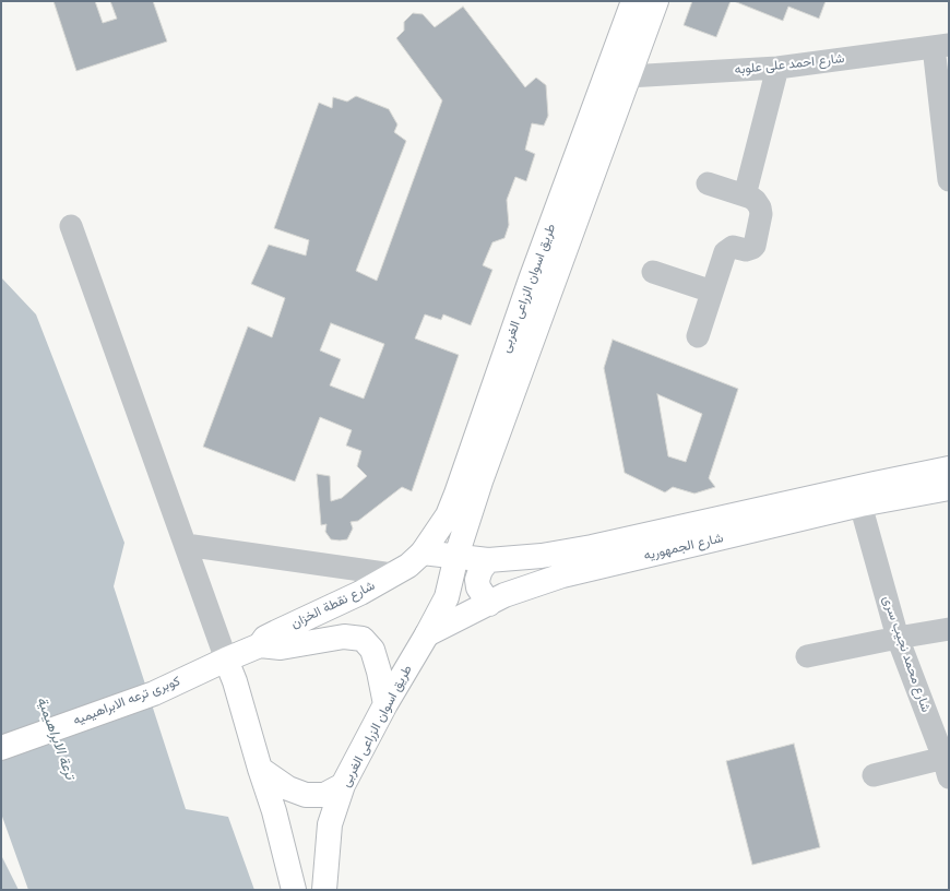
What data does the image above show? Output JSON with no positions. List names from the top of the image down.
{
  "streets": {
    "main road": [
      "طريق اسوان الزراعى الغربى",
      "شارع الجمهوريه",
      "شارع نقطة الخزان",
      "كوبرى ترعه الابراهيميه"
    ],
    "street": ["شارع احمد على علوبه", "شارع محمد نجيب سرى"]
  },
  "crossings": [
    ["شارع احمد على علوبه", "طريق اسوان الزراعى الغربى"],
    ["طريق اسوان الزراعى الغربى", "شارع الجمهوريه"],
    ["طريق اسوان الزراعى الغربى", "شارع نقطة الخزان"],
    ["شارع الجمهوريه", "شارع نقطة الخزان"],
    ["شارع الجمهوريه", "شارع محمد نجيب سرى"],
    ["شارع نقطة الخزان", "كوبرى ترعه الابراهيميه"]
  ],
  "water": ["ترعة الابراهيمية"]
}
